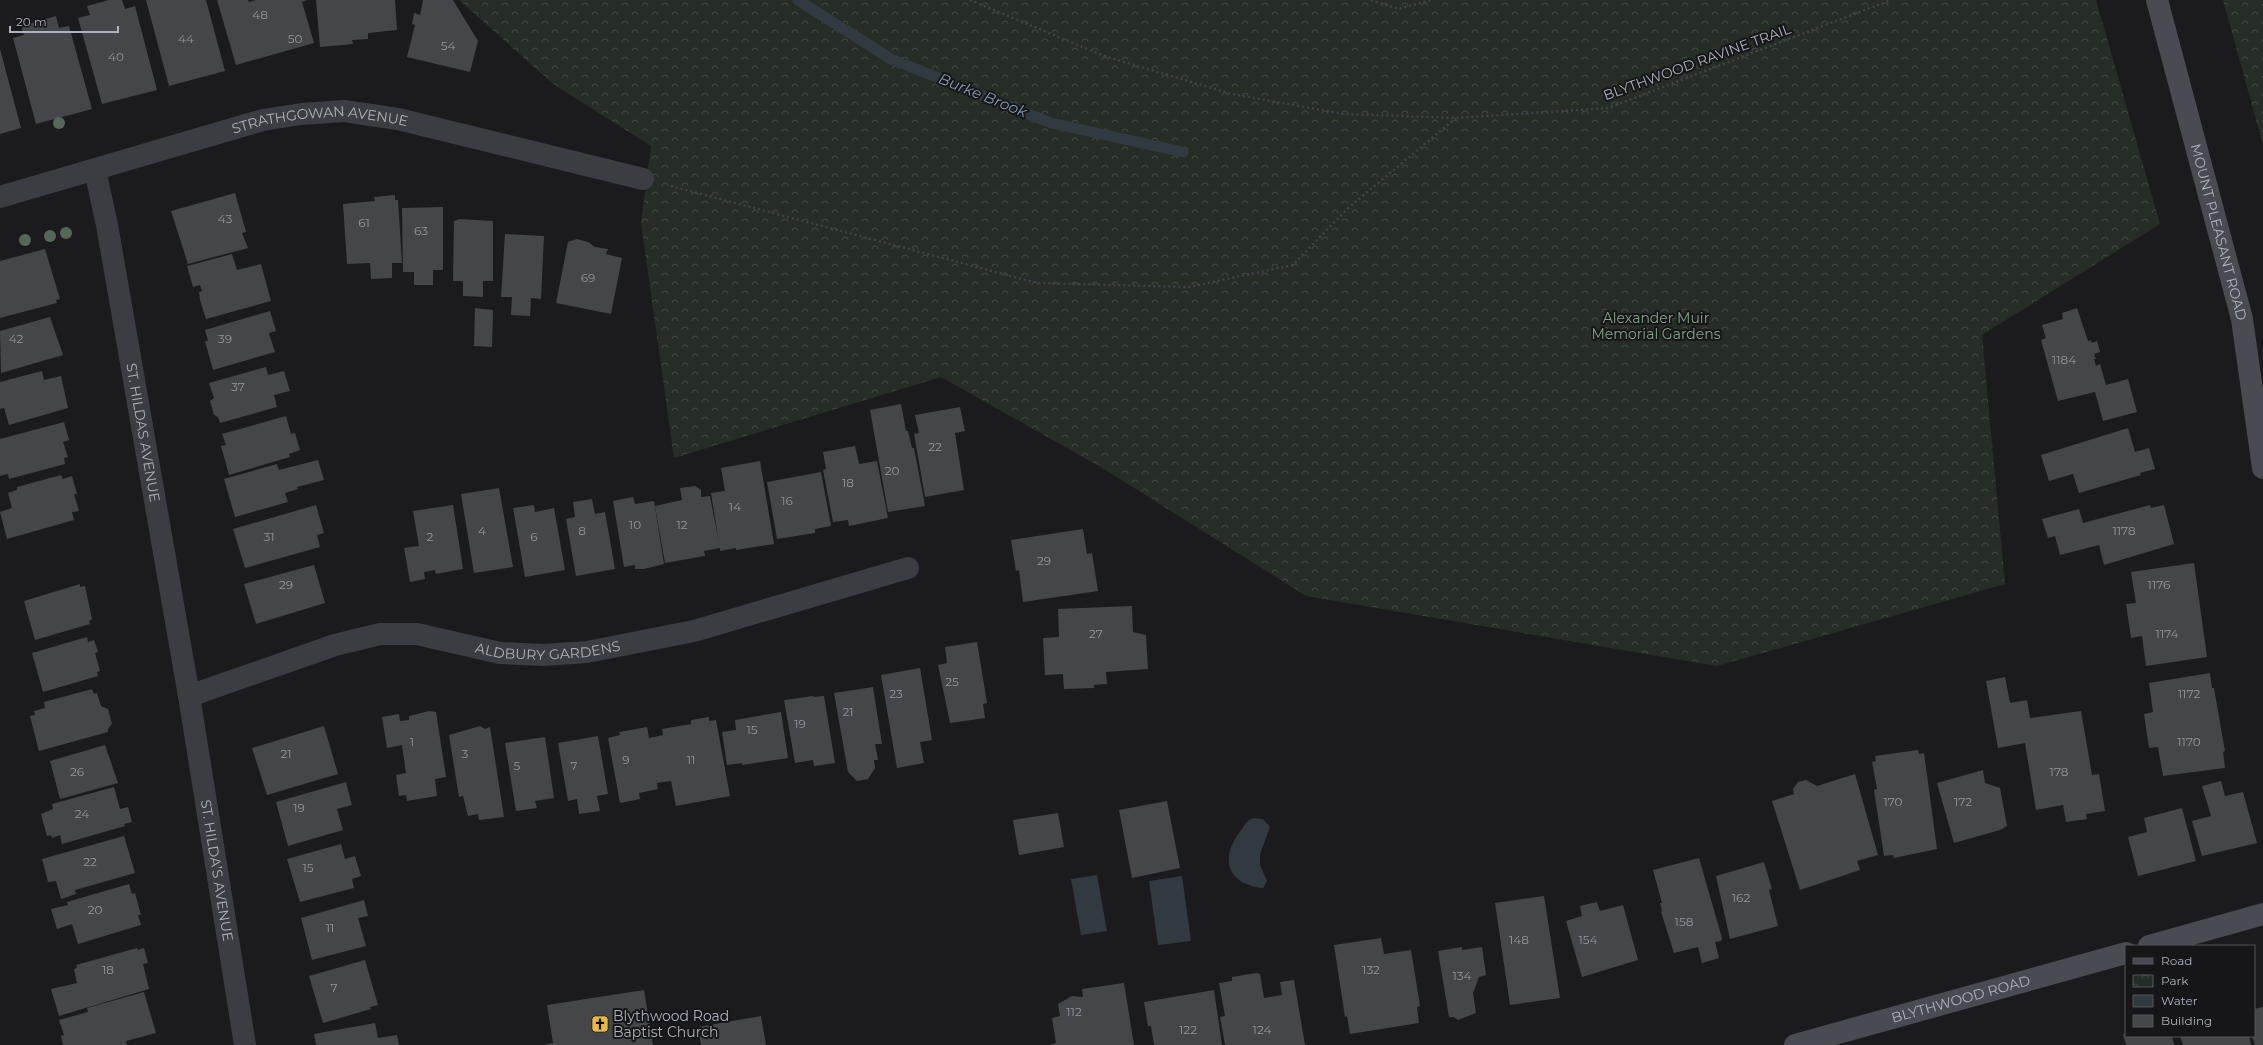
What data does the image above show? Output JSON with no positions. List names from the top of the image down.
{
  "streets": {
    "main road": ["MOUNT PLEASANT ROAD", "BLYTHWOOD ROAD"],
    "street": [
      "STRATHGOWAN AVENUE",
      "ST. HILDAS AVENUE",
      "ALDBURY GARDENS",
      "ST. HILDA’S AVENUE"
    ],
    "path": ["BLYTHWOOD RAVINE TRAIL"]
  },
  "crossings": [
    ["STRATHGOWAN AVENUE", "ST. HILDAS AVENUE"],
    ["ST. HILDAS AVENUE", "ALDBURY GARDENS"],
    ["ST. HILDAS AVENUE", "ST. HILDA’S AVENUE"],
    ["ALDBURY GARDENS", "ST. HILDA’S AVENUE"]
  ],
  "water": ["Burke Brook"],
  "parks": ["Alexander Muir Memorial Gardens"],
  "places": {
    "church": ["Blythwood Road Baptist Church"]
  },
  "house_numbers": [
    "48",
    "44",
    "50",
    "54",
    "40",
    "43",
    "61",
    "63",
    "69",
    "42",
    "39",
    "1184",
    "37",
    "22",
    "20",
    "18",
    "16",
    "14",
    "10",
    "12",
    "4",
    "8",
    "1178",
    "31",
    "2",
    "6",
    "29",
    "29",
    "1176",
    "27",
    "1174",
    "25",
    "23",
    "1172",
    "21",
    "19",
    "15",
    "1",
    "1170",
    "21",
    "3",
    "9",
    "11",
    "5",
    "7",
    "26",
    "178",
    "170",
    "172",
    "19",
    "24",
    "22",
    "15",
    "162",
    "20",
    "158",
    "11",
    "148",
    "154",
    "18",
    "132",
    "134",
    "7",
    "112",
    "122",
    "124"
  ],
  "legend": [
    "Road",
    "Park",
    "Water",
    "Building"
  ],
  "scale_bar": "20 m"
}
